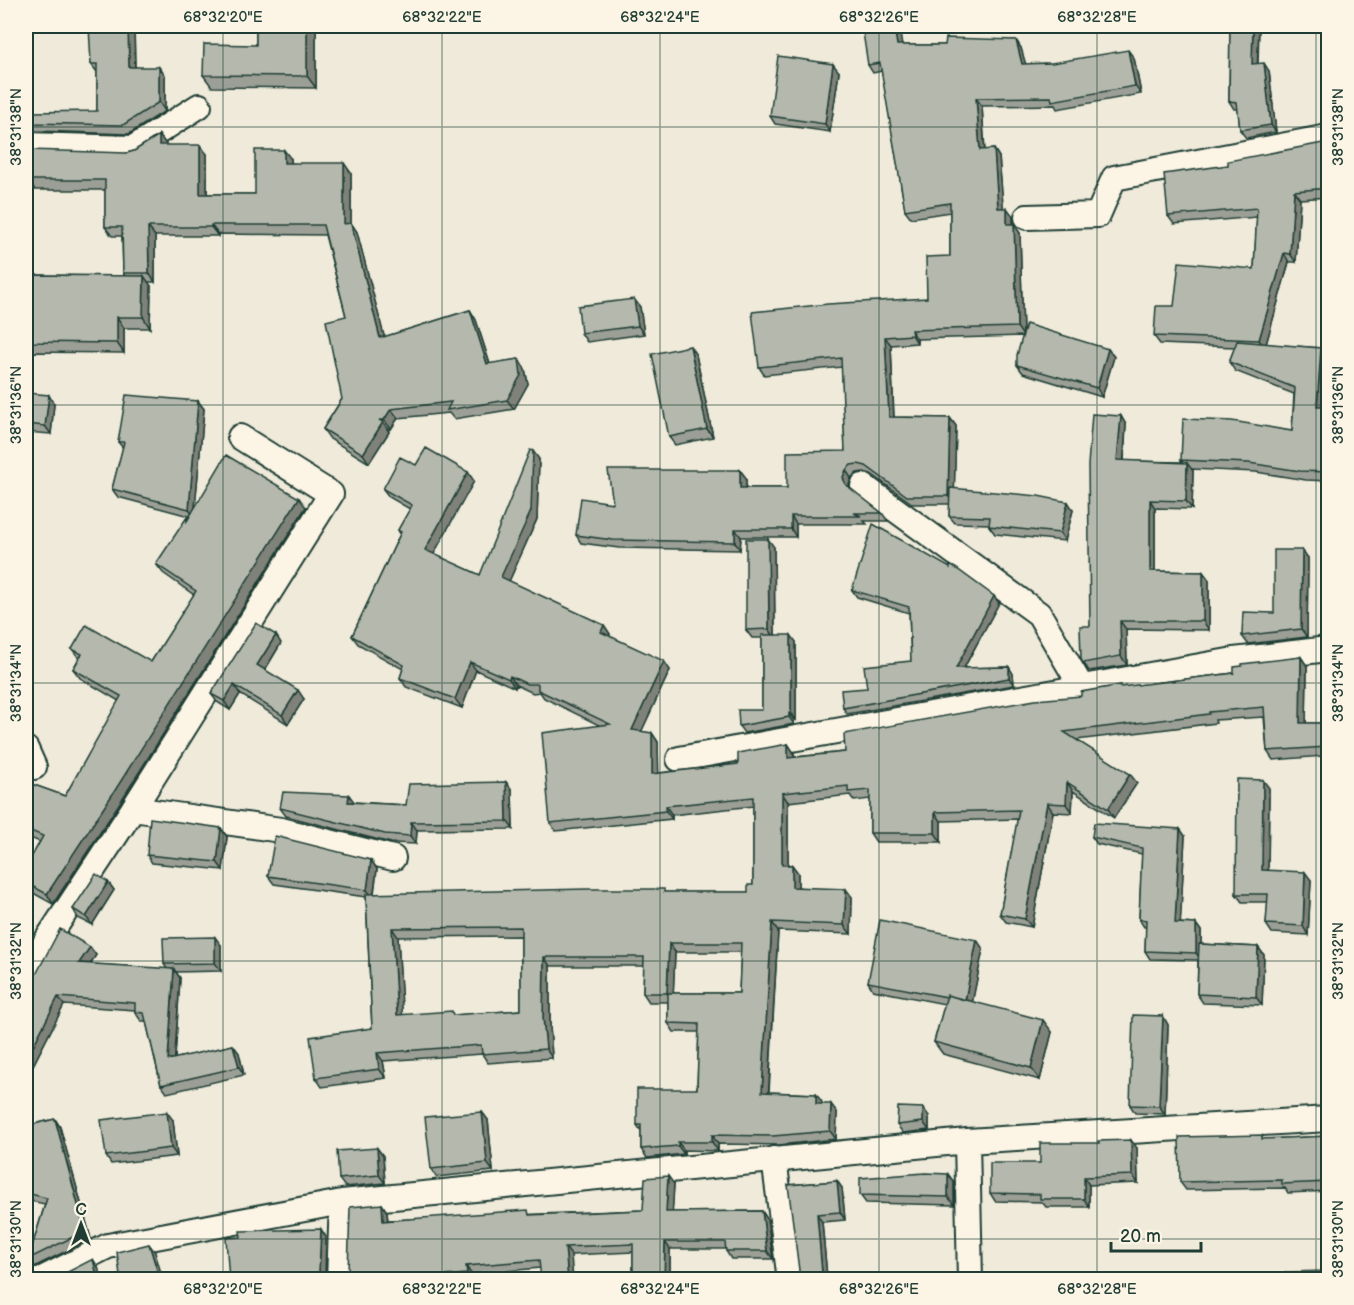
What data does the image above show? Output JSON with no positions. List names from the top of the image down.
{
  "scale_bar": "20 m",
  "north": "top",
  "coordinates": [
    "68°32'20\"E",
    "68°32'22\"E",
    "68°32'24\"E",
    "68°32'26\"E",
    "68°32'28\"E",
    "38°31'38\"N",
    "38°31'36\"N",
    "38°31'34\"N",
    "38°31'32\"N",
    "38°31'30\"N"
  ]
}
